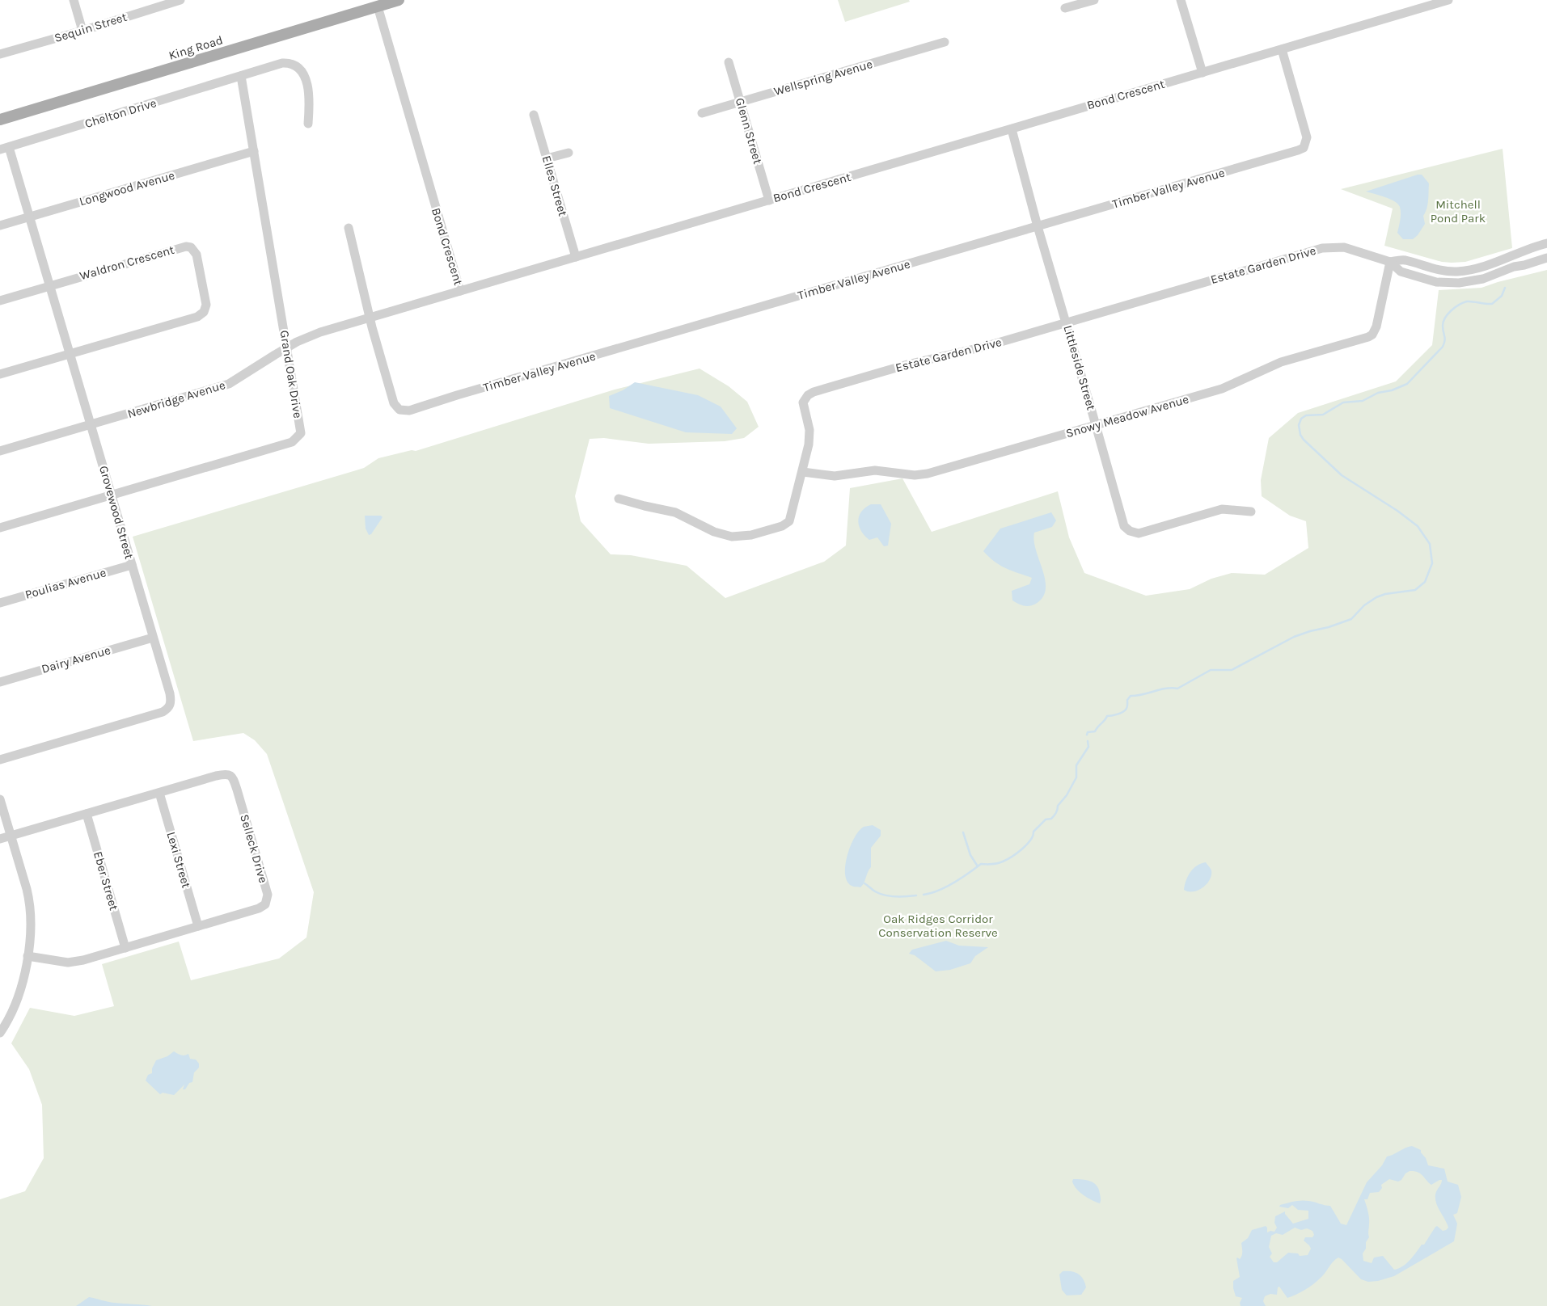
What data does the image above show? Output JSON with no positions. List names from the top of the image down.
{
  "streets": {
    "main road": ["King Road"],
    "street": [
      "Sequin Street",
      "Wellspring Avenue",
      "Bond Crescent",
      "Chelton Drive",
      "Glenn Street",
      "Elles Street",
      "Longwood Avenue",
      "Timber Valley Avenue",
      "Waldron Crescent",
      "Estate Garden Drive",
      "Littleside Street",
      "Grand Oak Drive",
      "Newbridge Avenue",
      "Snowy Meadow Avenue",
      "Grovewood Street",
      "Poulias Avenue",
      "Dairy Avenue",
      "Selleck Drive",
      "Lexi Street",
      "Eber Street"
    ]
  },
  "crossings": [
    ["King Road", "Bond Crescent"],
    ["Wellspring Avenue", "Glenn Street"],
    ["Bond Crescent", "Glenn Street"],
    ["Bond Crescent", "Elles Street"],
    ["Bond Crescent", "Timber Valley Avenue"],
    ["Bond Crescent", "Littleside Street"],
    ["Bond Crescent", "Newbridge Avenue"],
    ["Chelton Drive", "Grand Oak Drive"],
    ["Chelton Drive", "Grovewood Street"],
    ["Longwood Avenue", "Grand Oak Drive"],
    ["Longwood Avenue", "Grovewood Street"],
    ["Timber Valley Avenue", "Littleside Street"],
    ["Timber Valley Avenue", "Newbridge Avenue"],
    ["Waldron Crescent", "Grovewood Street"],
    ["Estate Garden Drive", "Littleside Street"],
    ["Estate Garden Drive", "Snowy Meadow Avenue"],
    ["Littleside Street", "Snowy Meadow Avenue"],
    ["Grand Oak Drive", "Newbridge Avenue"],
    ["Grand Oak Drive", "Grovewood Street"],
    ["Newbridge Avenue", "Grovewood Street"],
    ["Grovewood Street", "Poulias Avenue"],
    ["Grovewood Street", "Dairy Avenue"],
    ["Selleck Drive", "Lexi Street"],
    ["Selleck Drive", "Eber Street"]
  ],
  "parks": ["Mitchell Pond Park", "Oak Ridges Corridor Conservation Reserve"]
}
